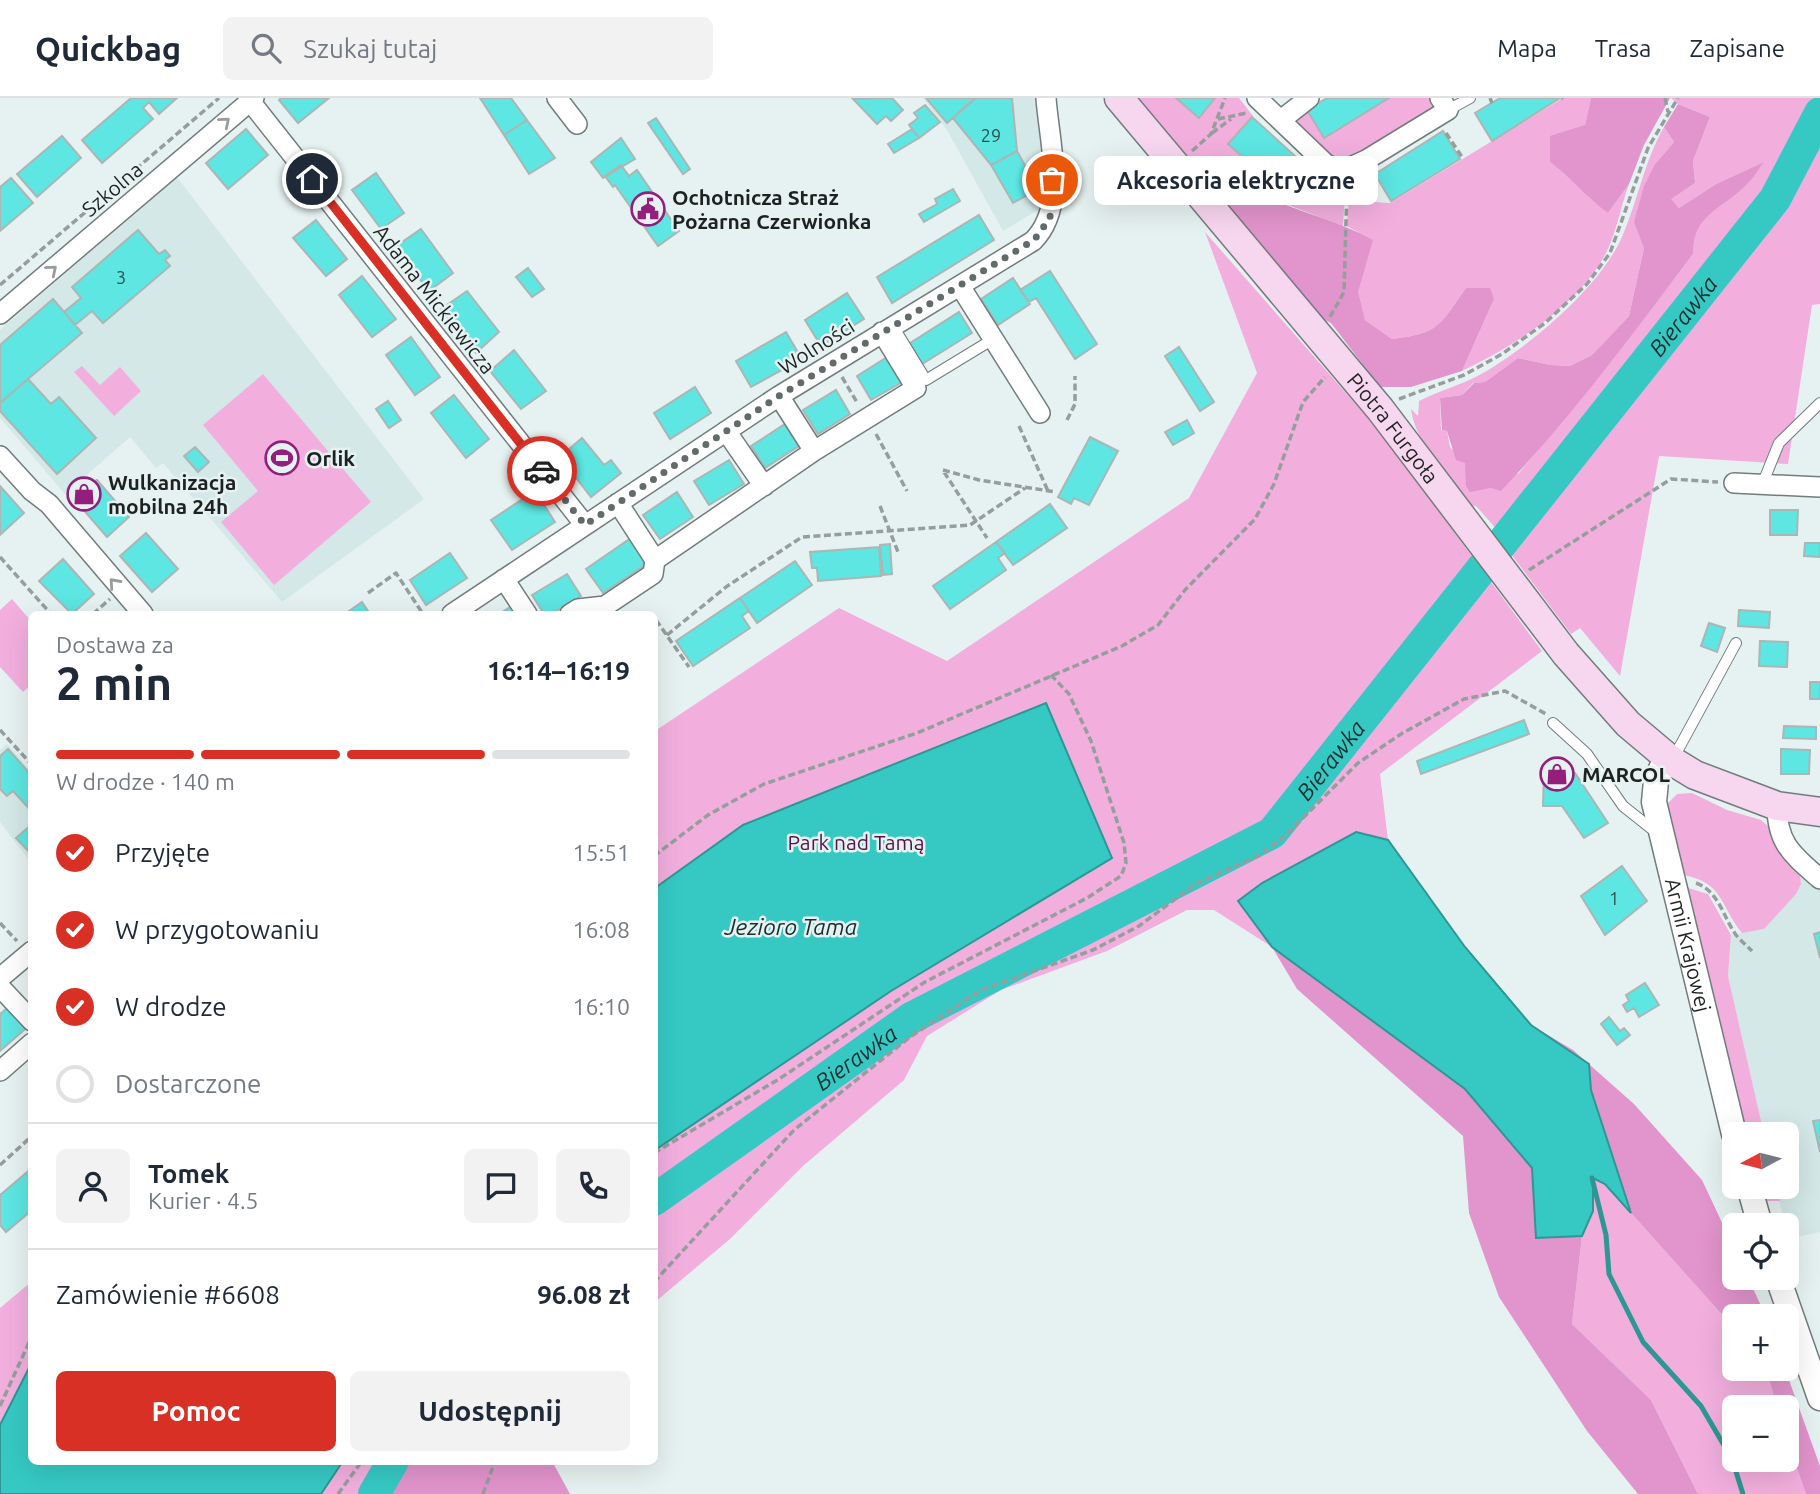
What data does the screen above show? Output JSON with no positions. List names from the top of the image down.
{
  "streets": {
    "main road": ["Piotra Furgoła"],
    "street": [
      "Szkolna",
      "Adama Mickiewicza",
      "Wolności",
      "Armii Krajowej"
    ]
  },
  "crossings": [
    ["Szkolna", "Adama Mickiewicza"],
    ["Adama Mickiewicza", "Wolności"],
    ["Piotra Furgoła", "Armii Krajowej"]
  ],
  "one_way": ["Szkolna"],
  "water": ["Bierawka", "Jezioro Tama"],
  "parks": ["Park nad Tamą"],
  "places": {
    "other": ["Akcesoria elektryczne"],
    "public building": ["Ochotnicza Straż Pożarna Czerwionka"],
    "sports": ["Orlik"],
    "shop": ["Wulkanizacja mobilna 24h", "MARCOL"]
  },
  "house_numbers": ["29", "3", "1"],
  "north": "left",
  "page": {
    "header": "Quickbag",
    "search": "Szukaj tutaj",
    "nav": ["Mapa", "Trasa", "Zapisane"],
    "bubble": "Akcesoria elektryczne",
    "heading": ["2 min", "Dostawa za", "16:14–16:19"],
    "panel": [
      "Tomek",
      "Kurier · 4.5",
      "Zamówienie #6608",
      "96.08 zł"
    ],
    "bar": "W drodze · 140 m",
    "list": [
      ["Przyjęte", "15:51"],
      ["W przygotowaniu", "16:08"],
      ["W drodze", "16:10"],
      "Dostarczone"
    ],
    "map_buttons": ["+", "−"],
    "buttons": ["Pomoc", "Udostępnij"]
  }
}
